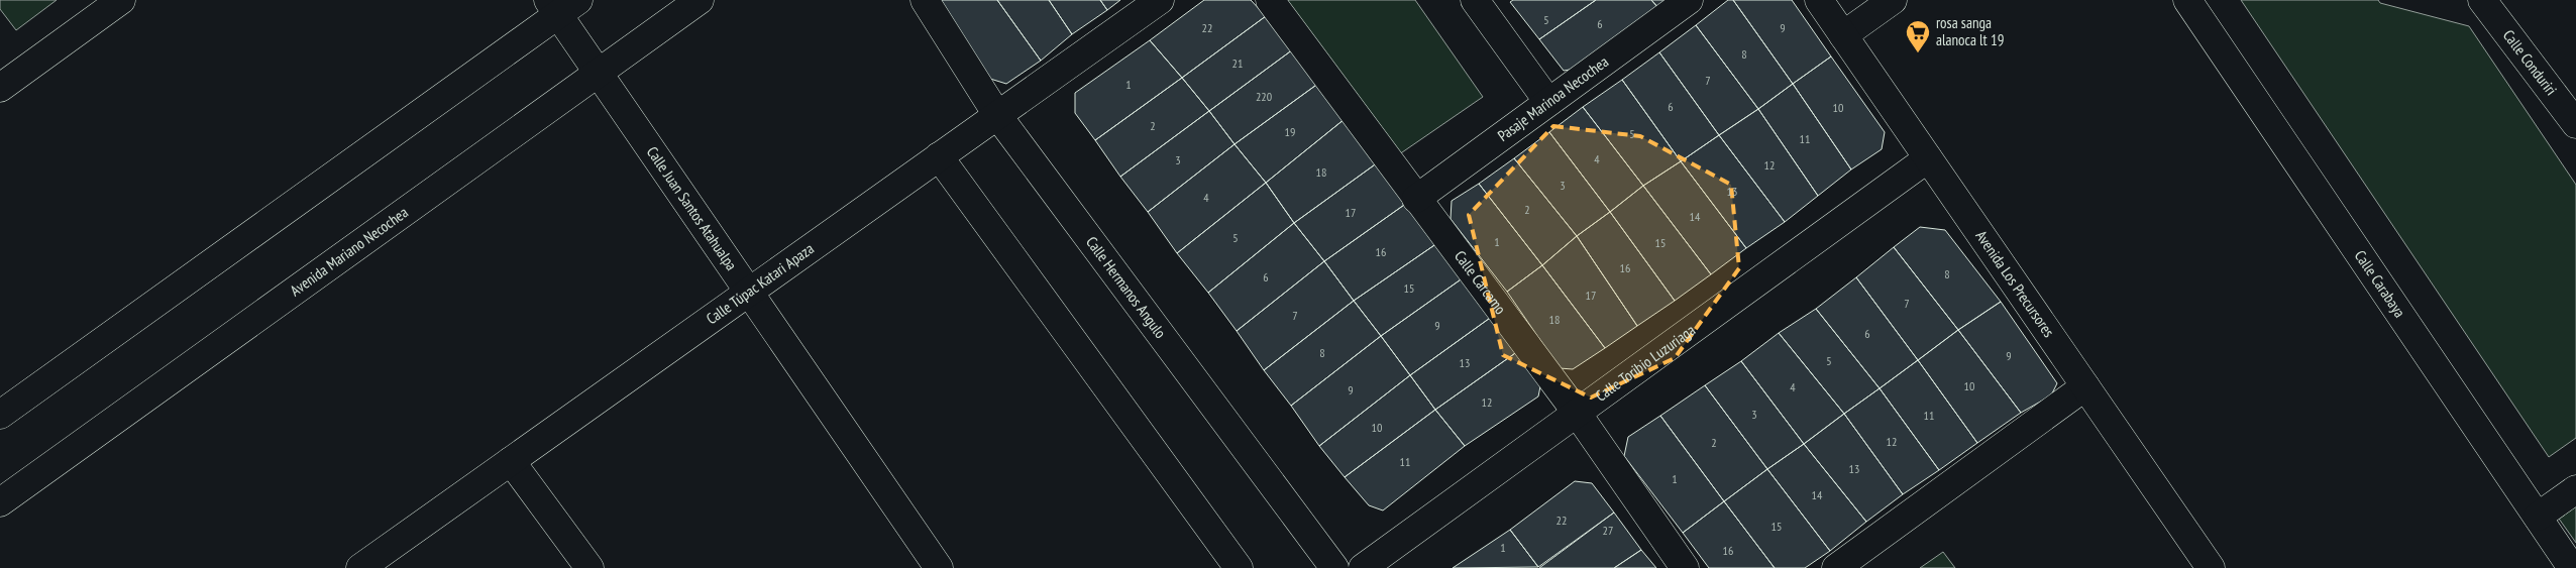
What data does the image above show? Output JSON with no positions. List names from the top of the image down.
{
  "streets": {
    "street": [
      "Calle Conduriri",
      "Pasaje Marinoa Necochea",
      "Calle Juan Santos Atahualpa",
      "Avenida Mariano Necochea",
      "Calle Carcamo",
      "Calle Túpac Katari Apaza",
      "Avenida Los Precursores",
      "Calle Carabaya",
      "Calle Hermanos Angulo",
      "Calle Toribio Luzuriaga"
    ]
  },
  "crossings": [
    ["Pasaje Marinoa Necochea", "Calle Carcamo"],
    ["Calle Juan Santos Atahualpa", "Avenida Mariano Necochea"],
    ["Calle Juan Santos Atahualpa", "Calle Túpac Katari Apaza"],
    ["Calle Carcamo", "Calle Toribio Luzuriaga"],
    ["Calle Túpac Katari Apaza", "Calle Hermanos Angulo"],
    ["Avenida Los Precursores", "Calle Toribio Luzuriaga"]
  ],
  "places": {
    "supermarket": ["rosa sanga alanoca lt 19"]
  },
  "house_numbers": [
    "5",
    "6",
    "22",
    "9",
    "8",
    "21",
    "7",
    "1",
    "220",
    "6",
    "10",
    "2",
    "19",
    "5",
    "11",
    "4",
    "3",
    "12",
    "18",
    "3",
    "13",
    "4",
    "2",
    "17",
    "14",
    "5",
    "1",
    "15",
    "16",
    "16",
    "8",
    "6",
    "15",
    "17",
    "7",
    "7",
    "18",
    "9",
    "6",
    "8",
    "9",
    "5",
    "13",
    "10",
    "4",
    "9",
    "12",
    "3",
    "11",
    "10",
    "12",
    "2",
    "11",
    "13",
    "1",
    "14",
    "22",
    "15",
    "27",
    "1",
    "16"
  ]
}
